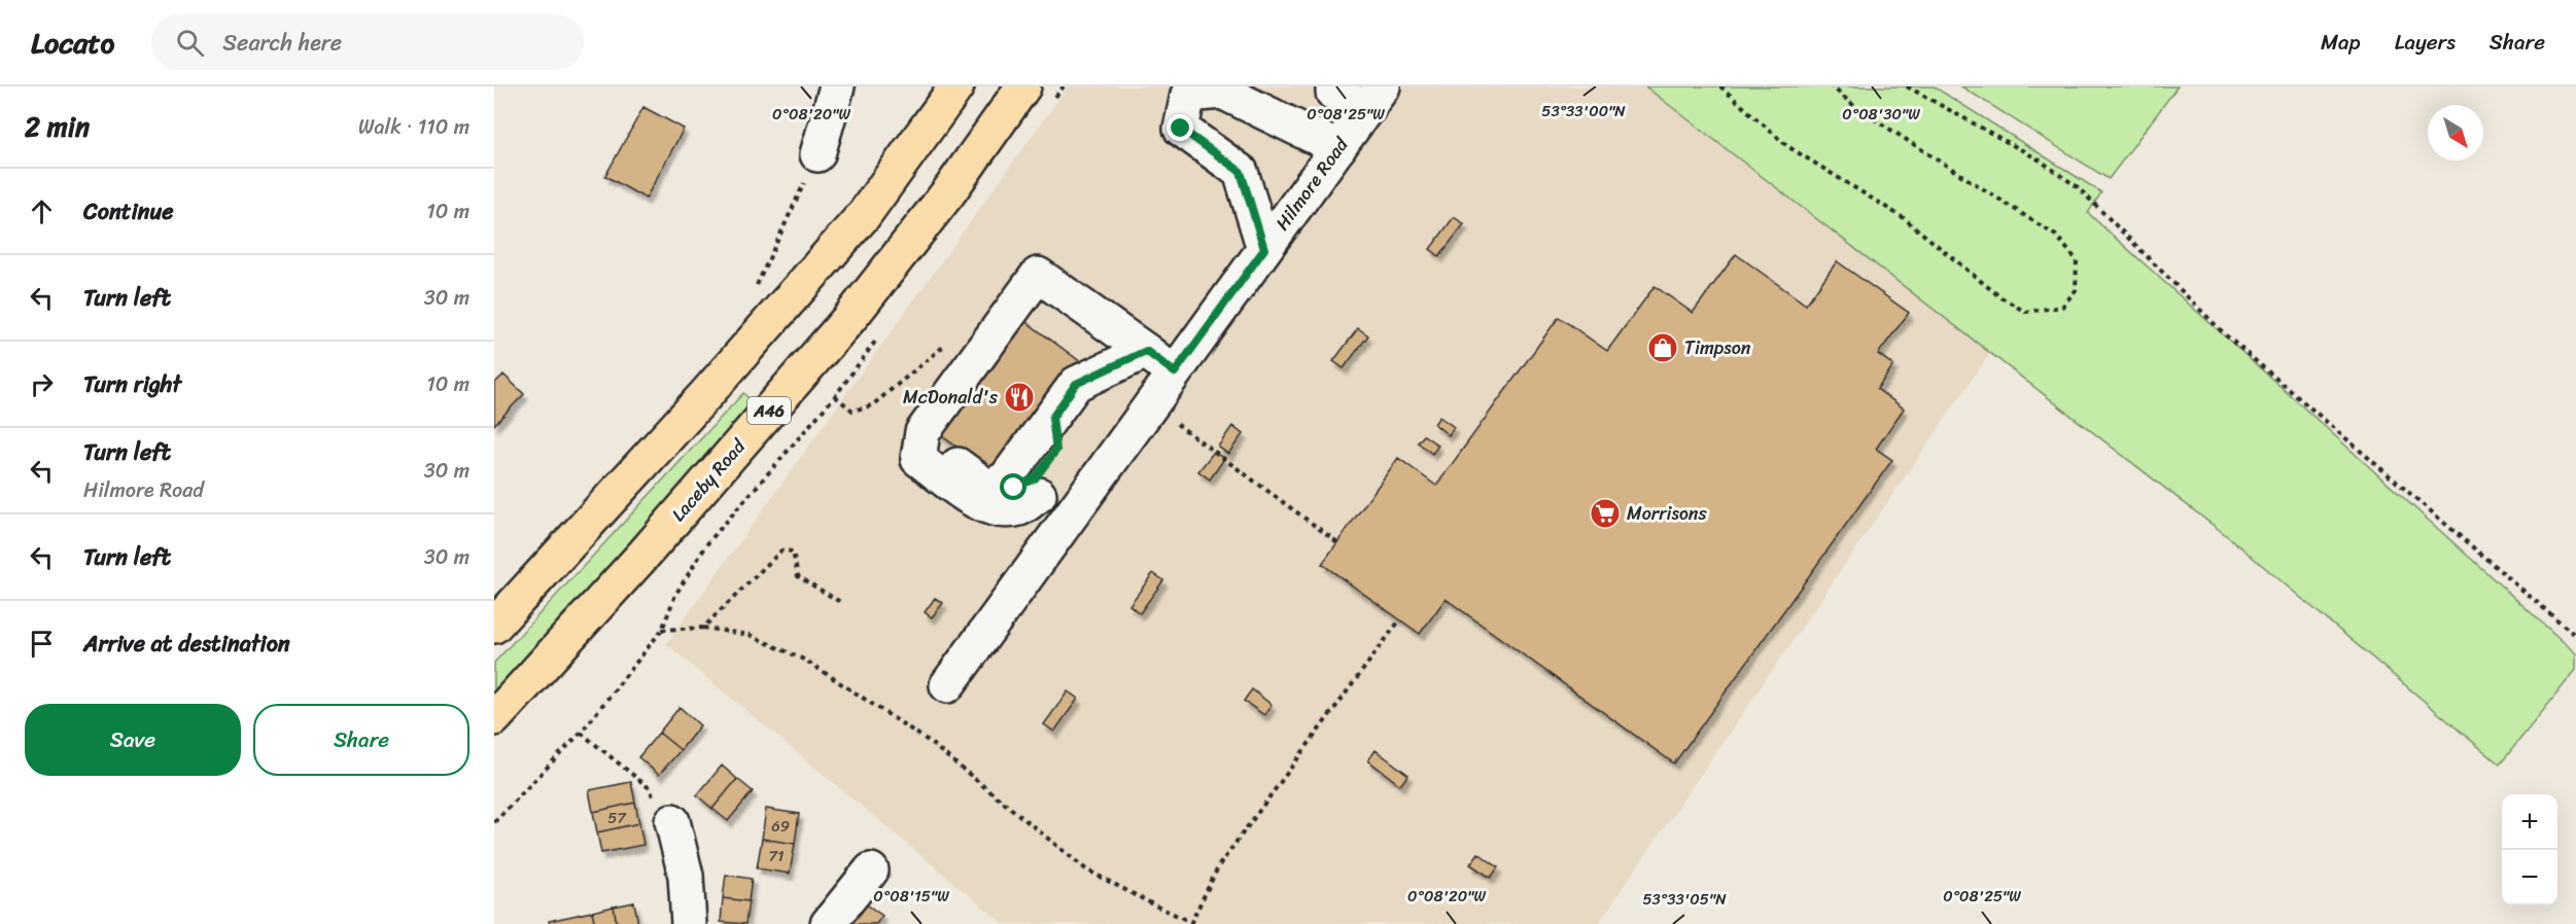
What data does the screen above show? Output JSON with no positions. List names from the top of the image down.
{
  "streets": {
    "highway": ["A46", "Laceby Road"],
    "street": ["Hilmore Road"]
  },
  "places": {
    "shop": ["Timpson"],
    "restaurant": ["McDonald's"],
    "supermarket": ["Morrisons"]
  },
  "house_numbers": ["57", "69", "71"],
  "north": "bottom right",
  "page": {
    "header": "Locato",
    "search": "Search here",
    "nav": ["Map", "Layers", "Share"],
    "heading": ["2 min", "Walk · 110 m"],
    "list": [
      ["Continue", "10 m"],
      ["Turn left", "30 m"],
      ["Turn right", "10 m"],
      ["Turn left", "Hilmore Road", "30 m"],
      ["Turn left", "30 m"],
      "Arrive at destination"
    ],
    "buttons": ["Save", "Share"],
    "map_buttons": ["+", "−"]
  },
  "coordinates": [
    "53°33'00\"N",
    "0°08'20\"W",
    "0°08'25\"W",
    "0°08'30\"W",
    "0°08'15\"W",
    "53°33'05\"N"
  ]
}
